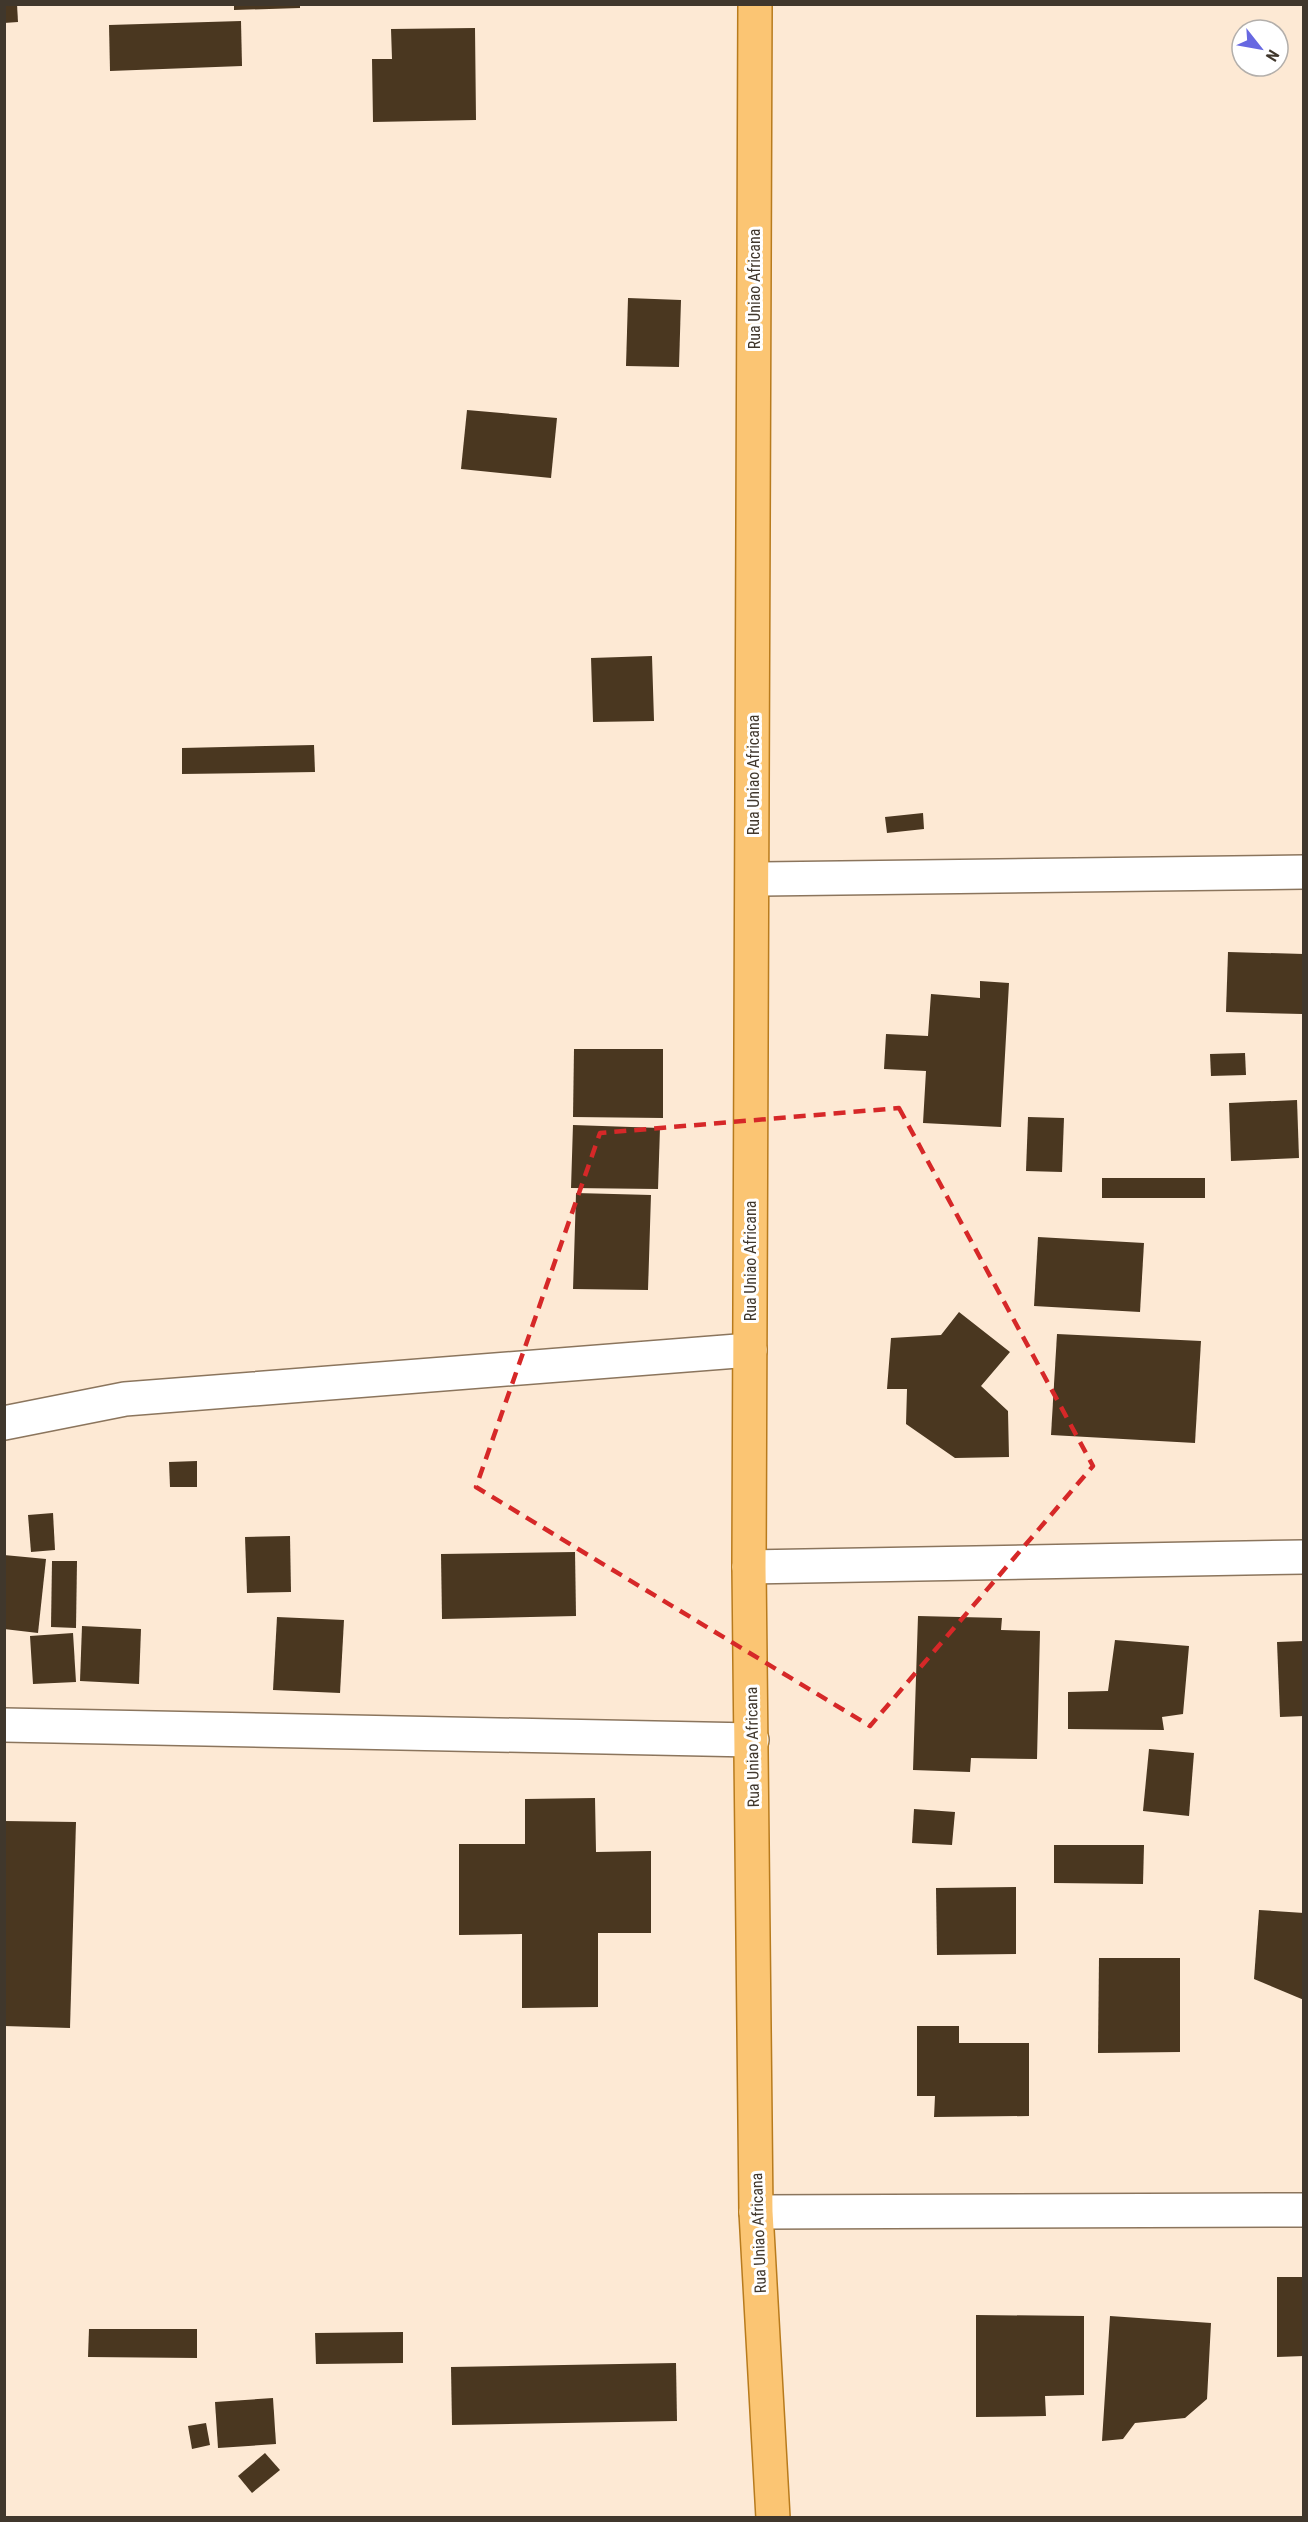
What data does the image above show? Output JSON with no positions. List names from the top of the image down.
{
  "streets": {
    "main road": ["Rua Uniao Africana"]
  },
  "north": "bottom right"
}
